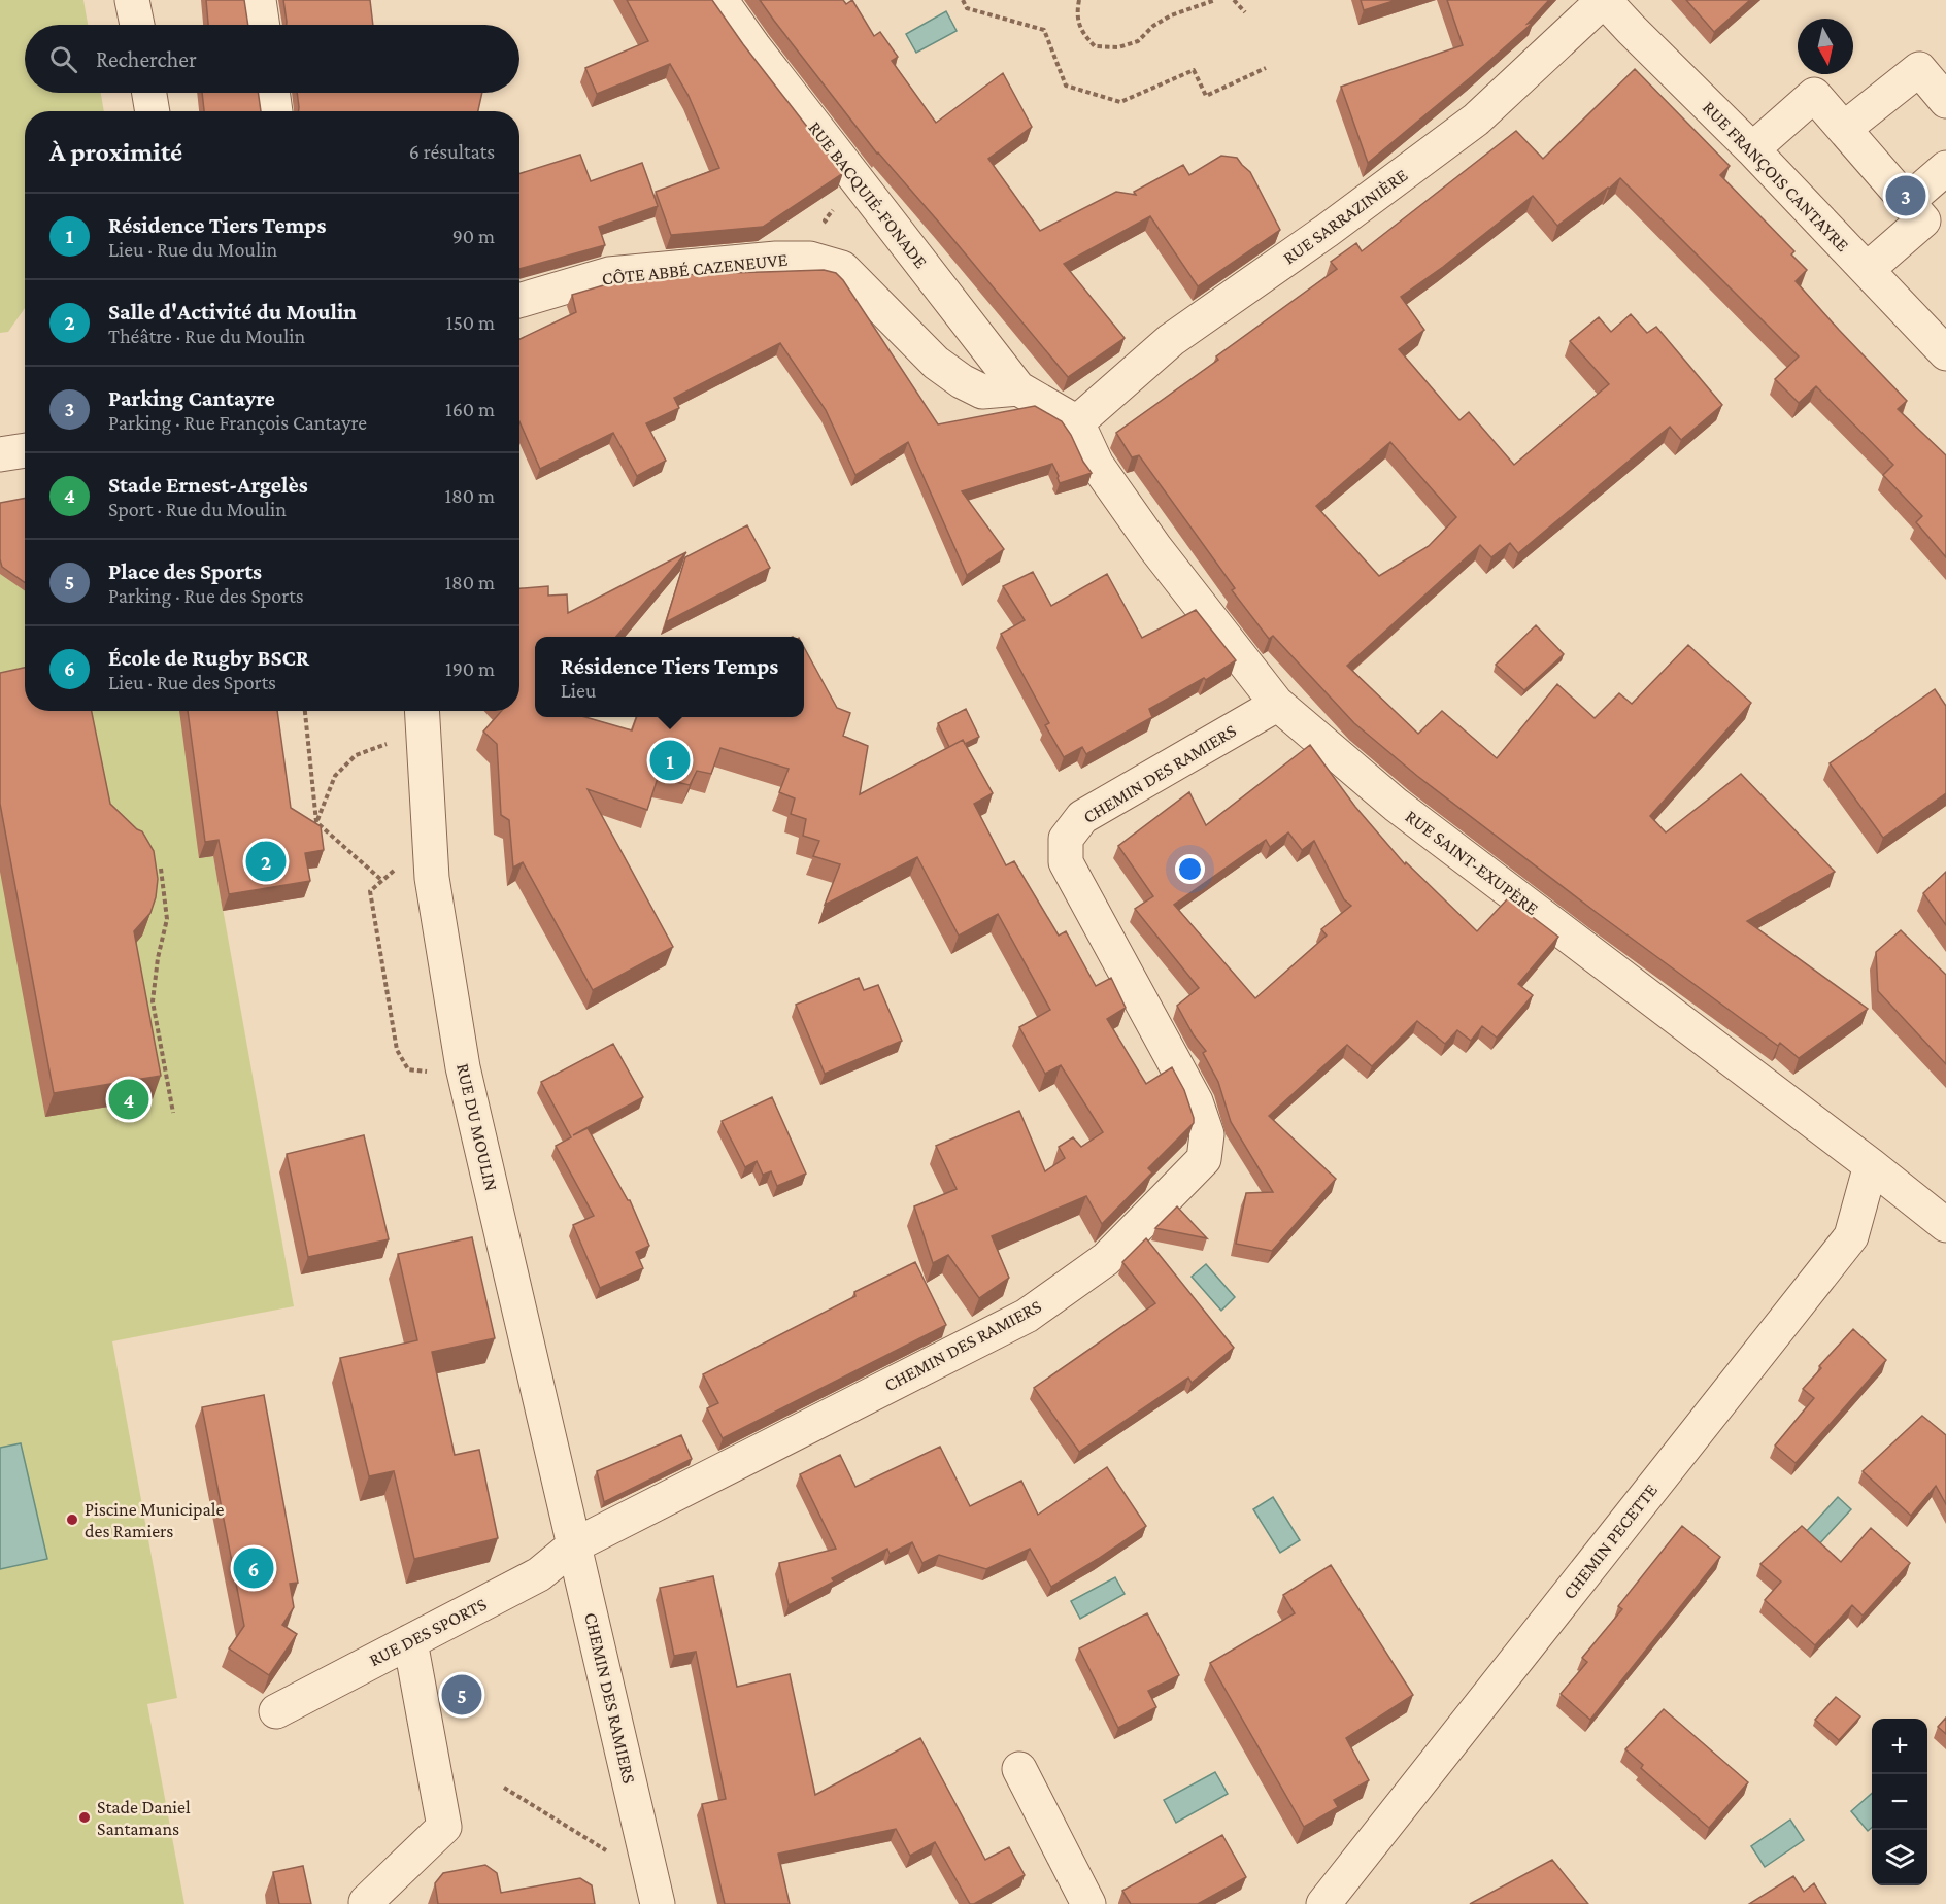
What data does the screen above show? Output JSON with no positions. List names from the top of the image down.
{
  "streets": {
    "street": [
      "RUE FRANÇOIS CANTAYRE",
      "RUE BACQUIÉ-FONADE",
      "RUE SARRAZINIÈRE",
      "CÔTE ABBÉ CAZENEUVE",
      "CHEMIN DES RAMIERS",
      "RUE SAINT-EXUPÈRE",
      "RUE DU MOULIN",
      "CHEMIN PECETTE",
      "RUE DES SPORTS"
    ]
  },
  "crossings": [
    ["RUE FRANÇOIS CANTAYRE", "RUE SARRAZINIÈRE"],
    ["RUE BACQUIÉ-FONADE", "CÔTE ABBÉ CAZENEUVE"],
    ["RUE SARRAZINIÈRE", "RUE SAINT-EXUPÈRE"],
    ["CHEMIN DES RAMIERS", "RUE SAINT-EXUPÈRE"],
    ["CHEMIN DES RAMIERS", "RUE DU MOULIN"],
    ["CHEMIN DES RAMIERS", "RUE DES SPORTS"],
    ["RUE SAINT-EXUPÈRE", "CHEMIN PECETTE"],
    ["RUE DU MOULIN", "RUE DES SPORTS"]
  ],
  "places": ["Piscine Municipale des Ramiers", "Stade Daniel Santamans"],
  "north": "bottom",
  "page": {
    "search": "Rechercher",
    "heading": ["À proximité", "6 résultats"],
    "pins": [
      "3",
      "1",
      "2",
      "4",
      "6",
      "5"
    ],
    "list": [
      {
        "mark": "1",
        "name": "Résidence Tiers Temps",
        "note": "Lieu · Rue du Moulin",
        "value": "90 m"
      },
      {
        "mark": "2",
        "name": "Salle d'Activité du Moulin",
        "note": "Théâtre · Rue du Moulin",
        "value": "150 m"
      },
      {
        "mark": "3",
        "name": "Parking Cantayre",
        "note": "Parking · Rue François Cantayre",
        "value": "160 m"
      },
      {
        "mark": "4",
        "name": "Stade Ernest-Argelès",
        "note": "Sport · Rue du Moulin",
        "value": "180 m"
      },
      {
        "mark": "5",
        "name": "Place des Sports",
        "note": "Parking · Rue des Sports",
        "value": "180 m"
      },
      {
        "mark": "6",
        "name": "École de Rugby BSCR",
        "note": "Lieu · Rue des Sports",
        "value": "190 m"
      }
    ],
    "popup": ["Résidence Tiers Temps", "Lieu"],
    "map_buttons": ["+", "−"]
  }
}
